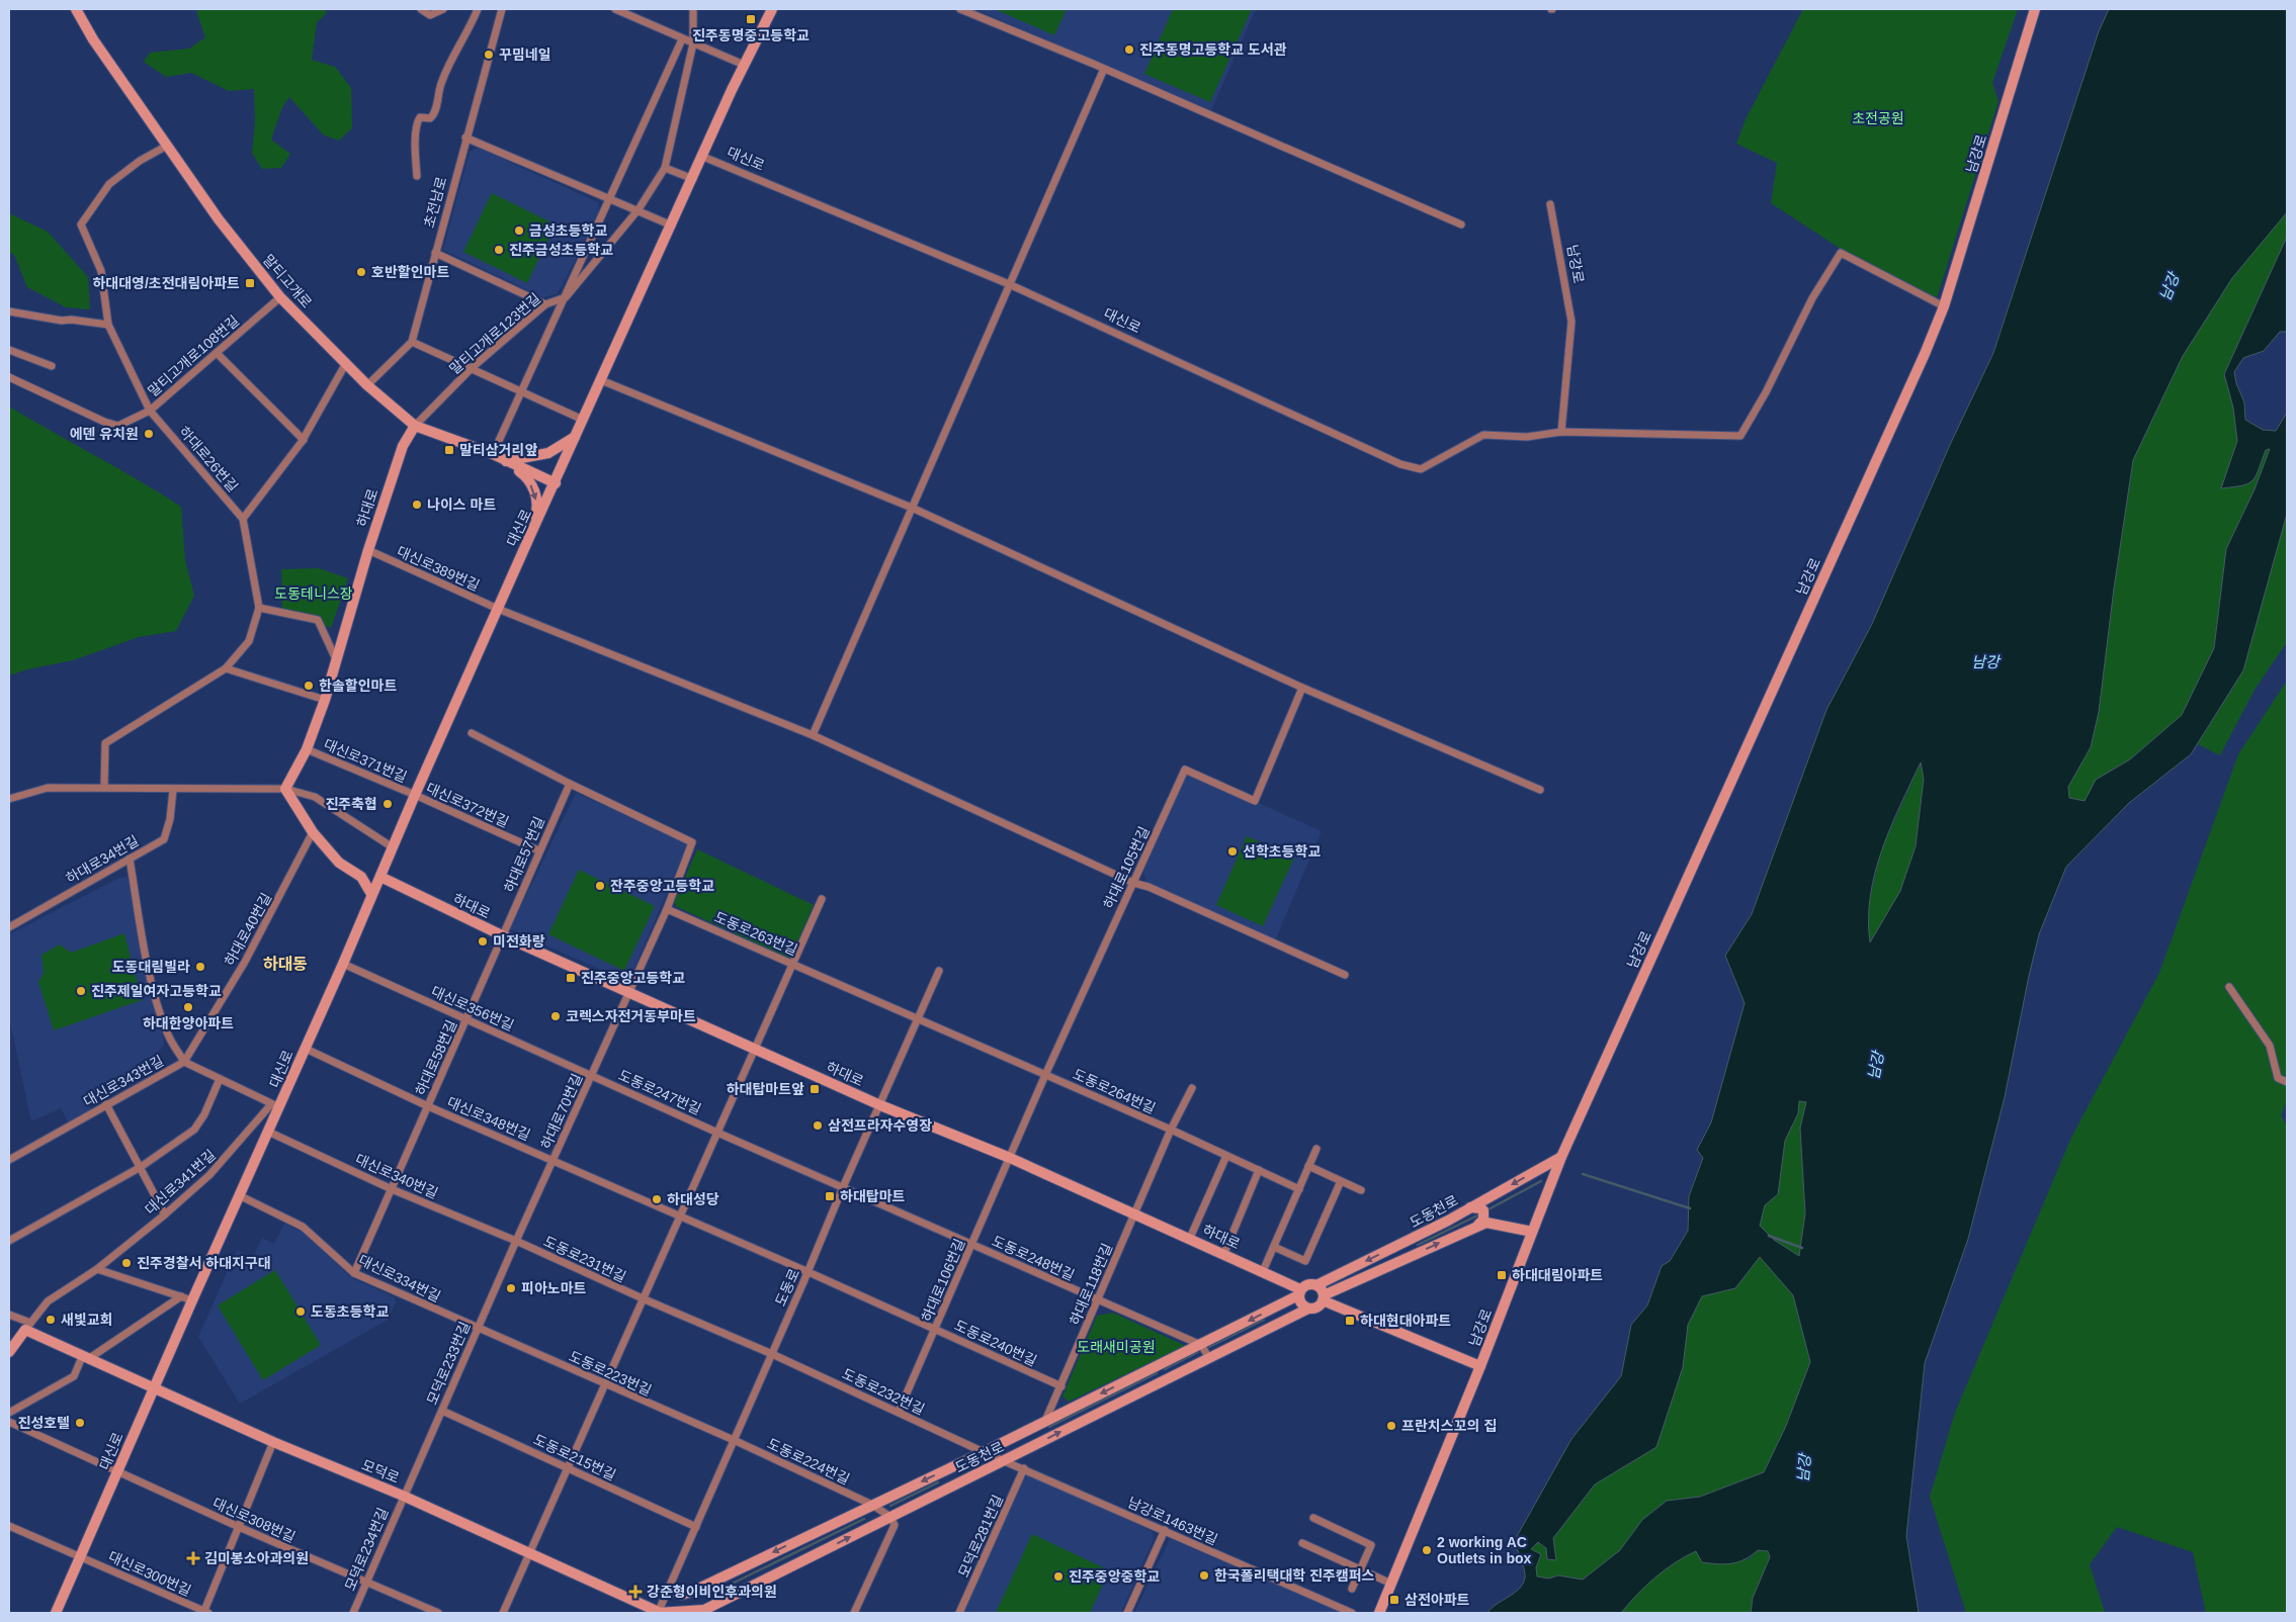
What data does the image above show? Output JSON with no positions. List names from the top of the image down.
{
  "streets": {
    "street": [
      "남강로",
      "대신로",
      "초전남로",
      "말티고개로",
      "말티고개로123번길",
      "말티고개로108번길",
      "하대로26번길",
      "하대로",
      "대신로389번길",
      "대신로371번길",
      "대신로372번길",
      "하대로57번길",
      "하대로34번길",
      "하대로105번길",
      "하대로40번길",
      "도동로263번길",
      "대신로356번길",
      "하대로58번길",
      "대신로343번길",
      "도동로264번길",
      "도동로247번길",
      "하대로70번길",
      "대신로348번길",
      "대신로340번길",
      "대신로341번길",
      "도동천로",
      "도동로248번길",
      "도동로231번길",
      "대신로334번길",
      "하대로106번길",
      "하대로118번길",
      "도동로",
      "도동로240번길",
      "모덕로233번길",
      "도동로223번길",
      "도동로232번길",
      "도동로215번길",
      "도동로224번길",
      "모덕로",
      "대신로308번길",
      "남강로1463번길",
      "모덕로281번길",
      "모덕로234번길",
      "대신로300번길"
    ]
  },
  "crossings": [
    ["남강로", "대신로"],
    ["남강로", "도동천로"],
    ["대신로", "말티고개로"],
    ["대신로", "하대로"],
    ["대신로", "대신로389번길"],
    ["대신로", "대신로371번길"],
    ["대신로", "대신로372번길"],
    ["대신로", "대신로356번길"],
    ["대신로", "대신로343번길"],
    ["대신로", "대신로348번길"],
    ["대신로", "대신로340번길"],
    ["대신로", "대신로341번길"],
    ["대신로", "대신로334번길"],
    ["대신로", "모덕로"],
    ["대신로", "대신로308번길"],
    ["대신로", "대신로300번길"],
    ["말티고개로", "말티고개로123번길"],
    ["말티고개로", "말티고개로108번길"],
    ["말티고개로", "하대로"],
    ["말티고개로123번길", "하대로"],
    ["말티고개로108번길", "하대로26번길"],
    ["하대로", "대신로389번길"],
    ["하대로", "대신로371번길"],
    ["하대로", "하대로57번길"],
    ["하대로", "하대로105번길"],
    ["하대로", "하대로58번길"],
    ["하대로", "하대로70번길"],
    ["하대로", "도동천로"],
    ["하대로", "하대로106번길"],
    ["하대로", "하대로118번길"],
    ["하대로", "도동로"],
    ["대신로371번길", "대신로372번길"],
    ["대신로372번길", "하대로57번길"],
    ["하대로57번길", "하대로58번길"],
    ["하대로105번길", "도동로264번길"],
    ["하대로105번길", "하대로106번길"],
    ["하대로40번길", "대신로343번길"],
    ["도동로263번길", "도동로264번길"],
    ["도동로263번길", "도동로"],
    ["대신로356번길", "하대로58번길"],
    ["대신로356번길", "도동로247번길"],
    ["대신로356번길", "하대로70번길"],
    ["하대로58번길", "대신로348번길"],
    ["하대로58번길", "대신로340번길"],
    ["하대로58번길", "대신로334번길"],
    ["대신로343번길", "대신로341번길"],
    ["도동로264번길", "하대로118번길"],
    ["도동로264번길", "도동로"],
    ["도동로247번길", "하대로70번길"],
    ["도동로247번길", "도동로248번길"],
    ["도동로247번길", "도동로"],
    ["하대로70번길", "대신로348번길"],
    ["하대로70번길", "대신로340번길"],
    ["하대로70번길", "도동로231번길"],
    ["하대로70번길", "모덕로233번길"],
    ["대신로348번길", "도동로240번길"],
    ["대신로340번길", "도동로231번길"],
    ["대신로340번길", "모덕로233번길"],
    ["대신로341번길", "모덕로"],
    ["도동천로", "도동로248번길"],
    ["도동천로", "하대로118번길"],
    ["도동천로", "도동로"],
    ["도동천로", "도동로232번길"],
    ["도동천로", "도동로224번길"],
    ["도동천로", "모덕로"],
    ["도동천로", "남강로1463번길"],
    ["도동로248번길", "하대로106번길"],
    ["도동로248번길", "하대로118번길"],
    ["도동로248번길", "도동로"],
    ["도동로231번길", "도동로"],
    ["도동로231번길", "모덕로233번길"],
    ["도동로231번길", "도동로232번길"],
    ["대신로334번길", "모덕로233번길"],
    ["대신로334번길", "도동로223번길"],
    ["하대로106번길", "도동로240번길"],
    ["하대로106번길", "도동로232번길"],
    ["하대로118번길", "도동로240번길"],
    ["도동로", "도동로240번길"],
    ["도동로", "도동로223번길"],
    ["도동로", "도동로232번길"],
    ["도동로", "도동로215번길"],
    ["도동로", "도동로224번길"],
    ["도동로", "모덕로"],
    ["모덕로233번길", "도동로223번길"],
    ["모덕로233번길", "도동로215번길"],
    ["모덕로233번길", "모덕로"],
    ["모덕로233번길", "모덕로234번길"],
    ["도동로223번길", "도동로224번길"],
    ["도동로232번길", "남강로1463번길"],
    ["모덕로", "모덕로234번길"],
    ["대신로308번길", "모덕로234번길"],
    ["남강로1463번길", "모덕로281번길"]
  ],
  "districts": ["하대동"],
  "water": ["남강"],
  "parks": ["초전공원", "도동테니스장", "도래새미공원"],
  "places": {
    "transit": [
      "진주동명중고등학교",
      "하대대영/초전대림아파트",
      "말티삼거리앞",
      "진주중앙고등학교",
      "하대탑마트앞",
      "하대탑마트",
      "하대대림아파트",
      "하대현대아파트",
      "삼전아파트"
    ],
    "other": [
      "진주동명고등학교 도서관",
      "꾸밈네일",
      "금성초등학교",
      "진주금성초등학교",
      "호반할인마트",
      "에덴 유치원",
      "나이스 마트",
      "한솔할인마트",
      "진주축협",
      "선학초등학교",
      "잔주중앙고등학교",
      "미전화랑",
      "도동대림빌라",
      "진주제일여자고등학교",
      "하대한양아파트",
      "코렉스자전거동부마트",
      "삼전프라자수영장",
      "하대성당",
      "진주경찰서 하대지구대",
      "피아노마트",
      "도동초등학교",
      "새빛교회",
      "진성호텔",
      "프란치스꼬의 집",
      "2 working AC Outlets in box",
      "한국폴리택대학 진주캠퍼스",
      "진주중앙중학교"
    ],
    "health": ["김미봉소아과의원", "강준형이비인후과의원"]
  }
}
